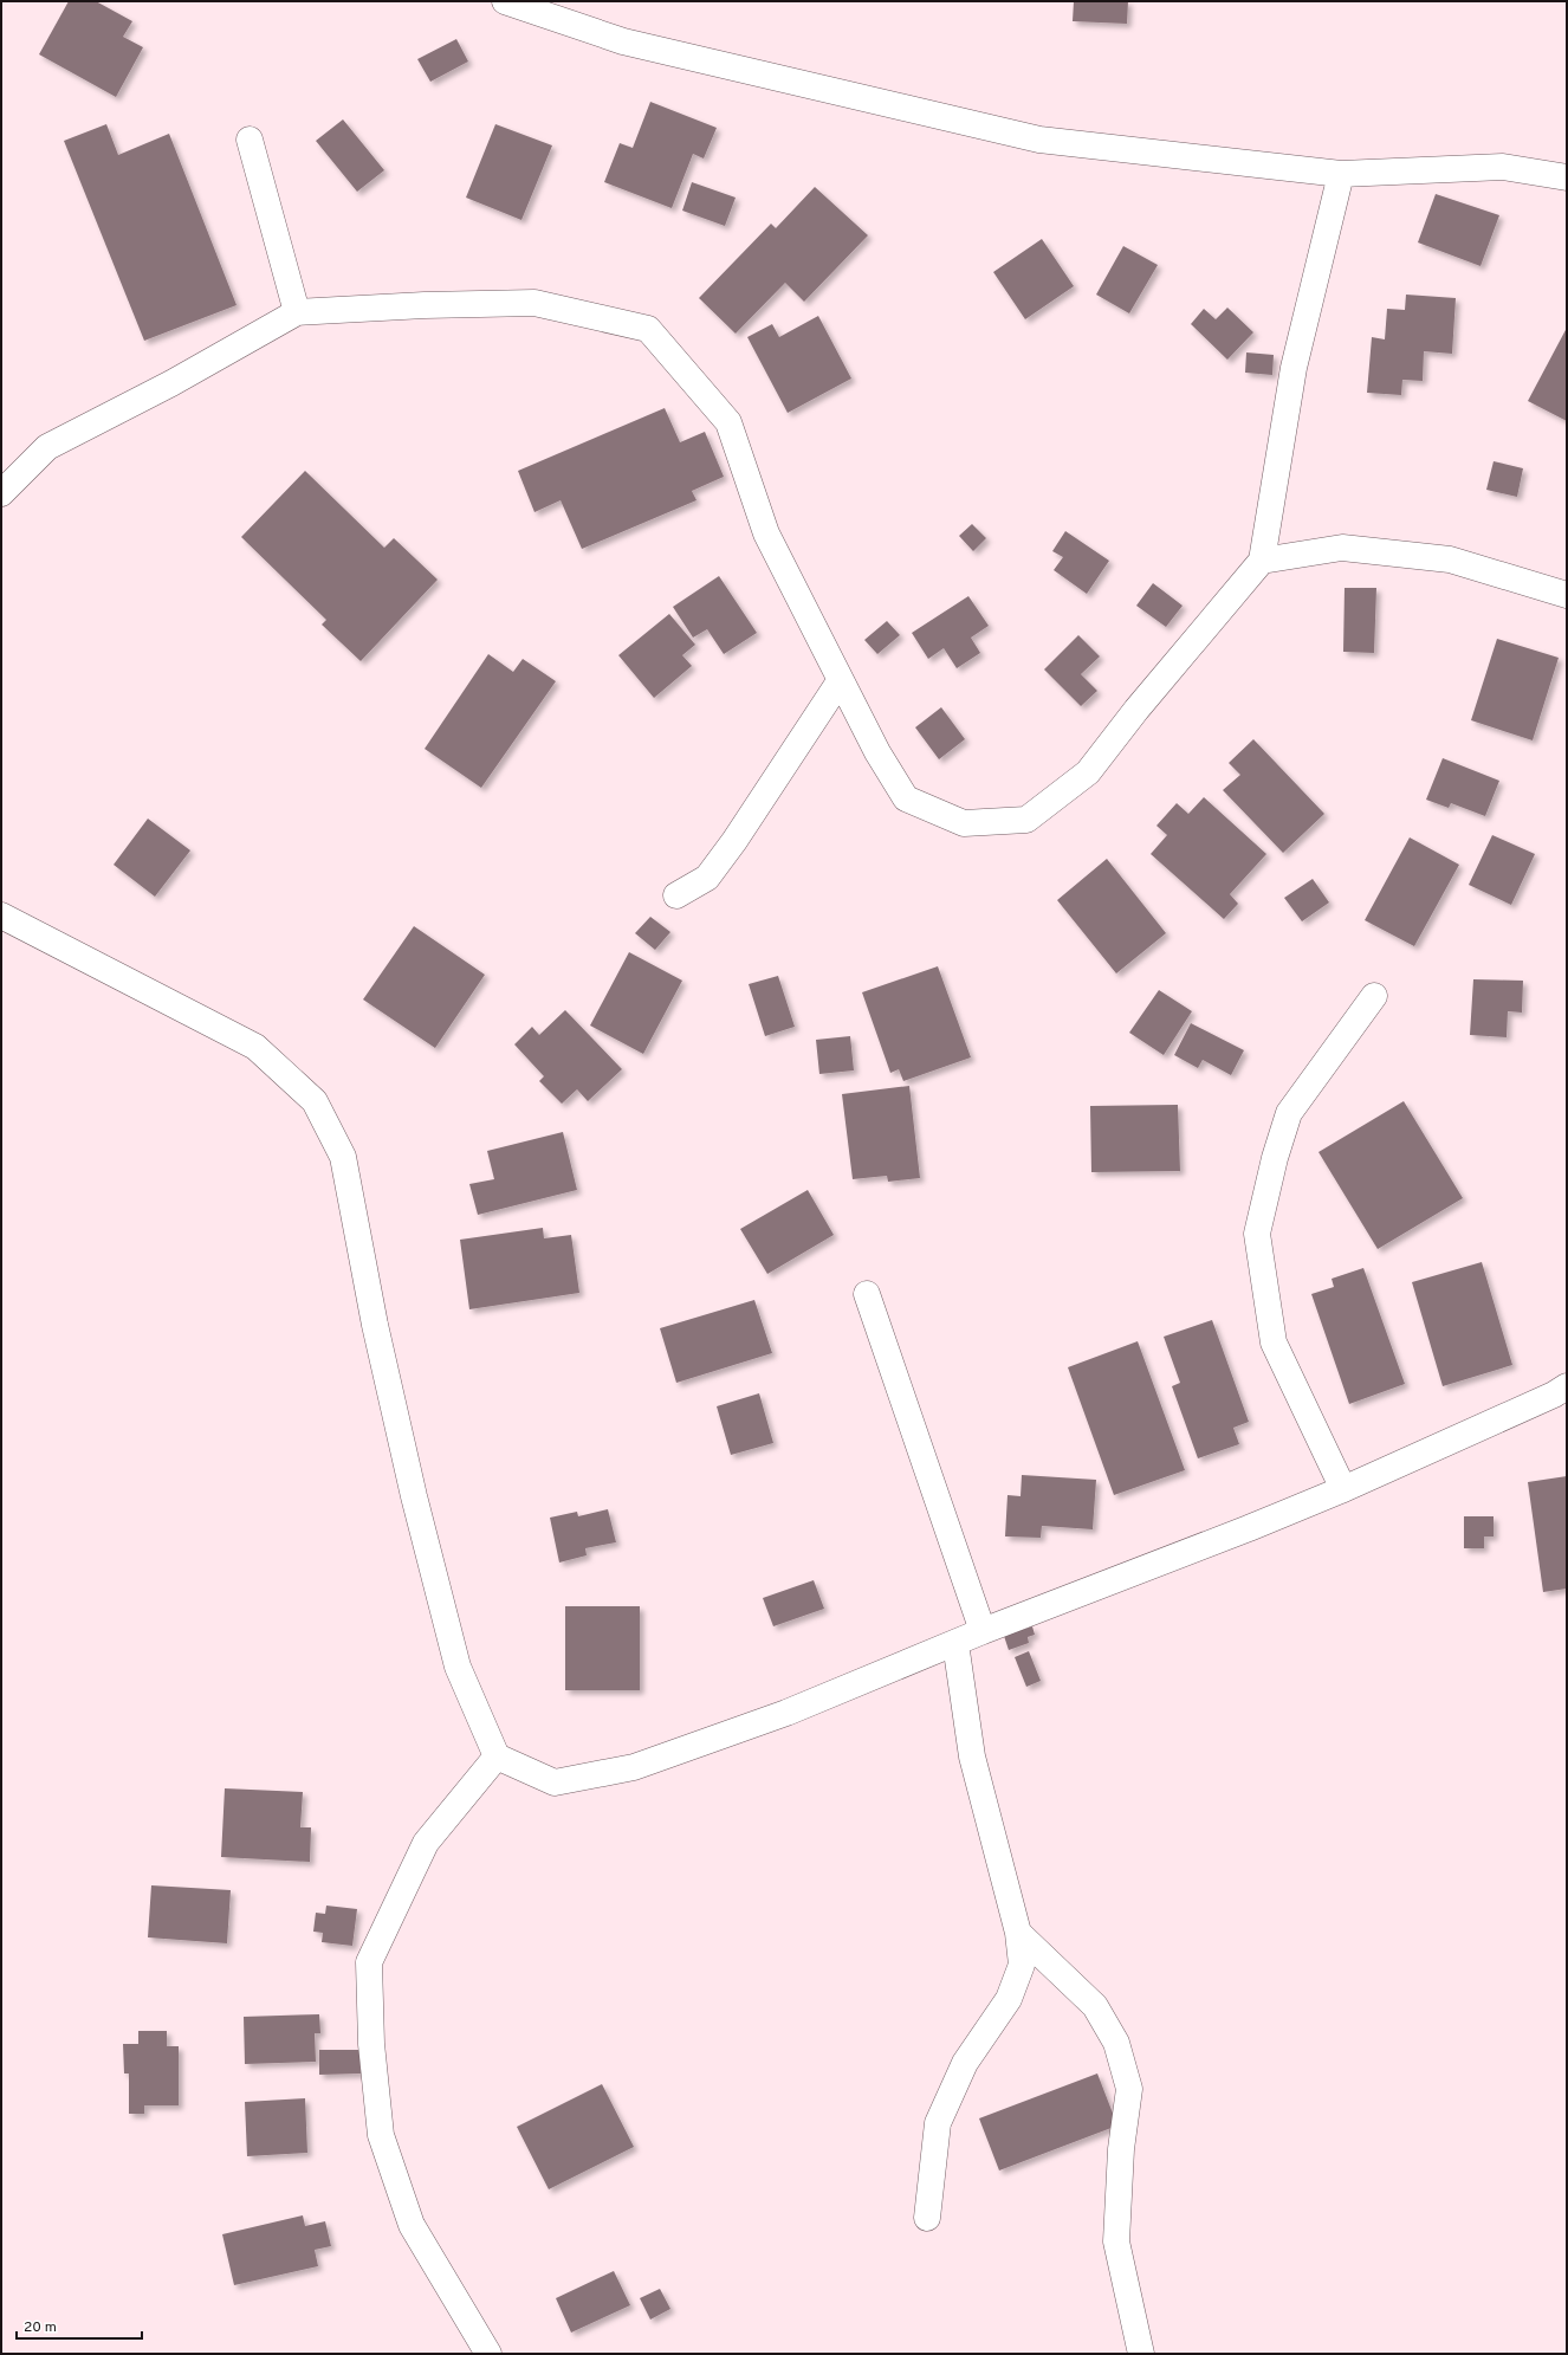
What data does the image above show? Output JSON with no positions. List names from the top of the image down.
{
  "scale_bar": "20 m"
}
